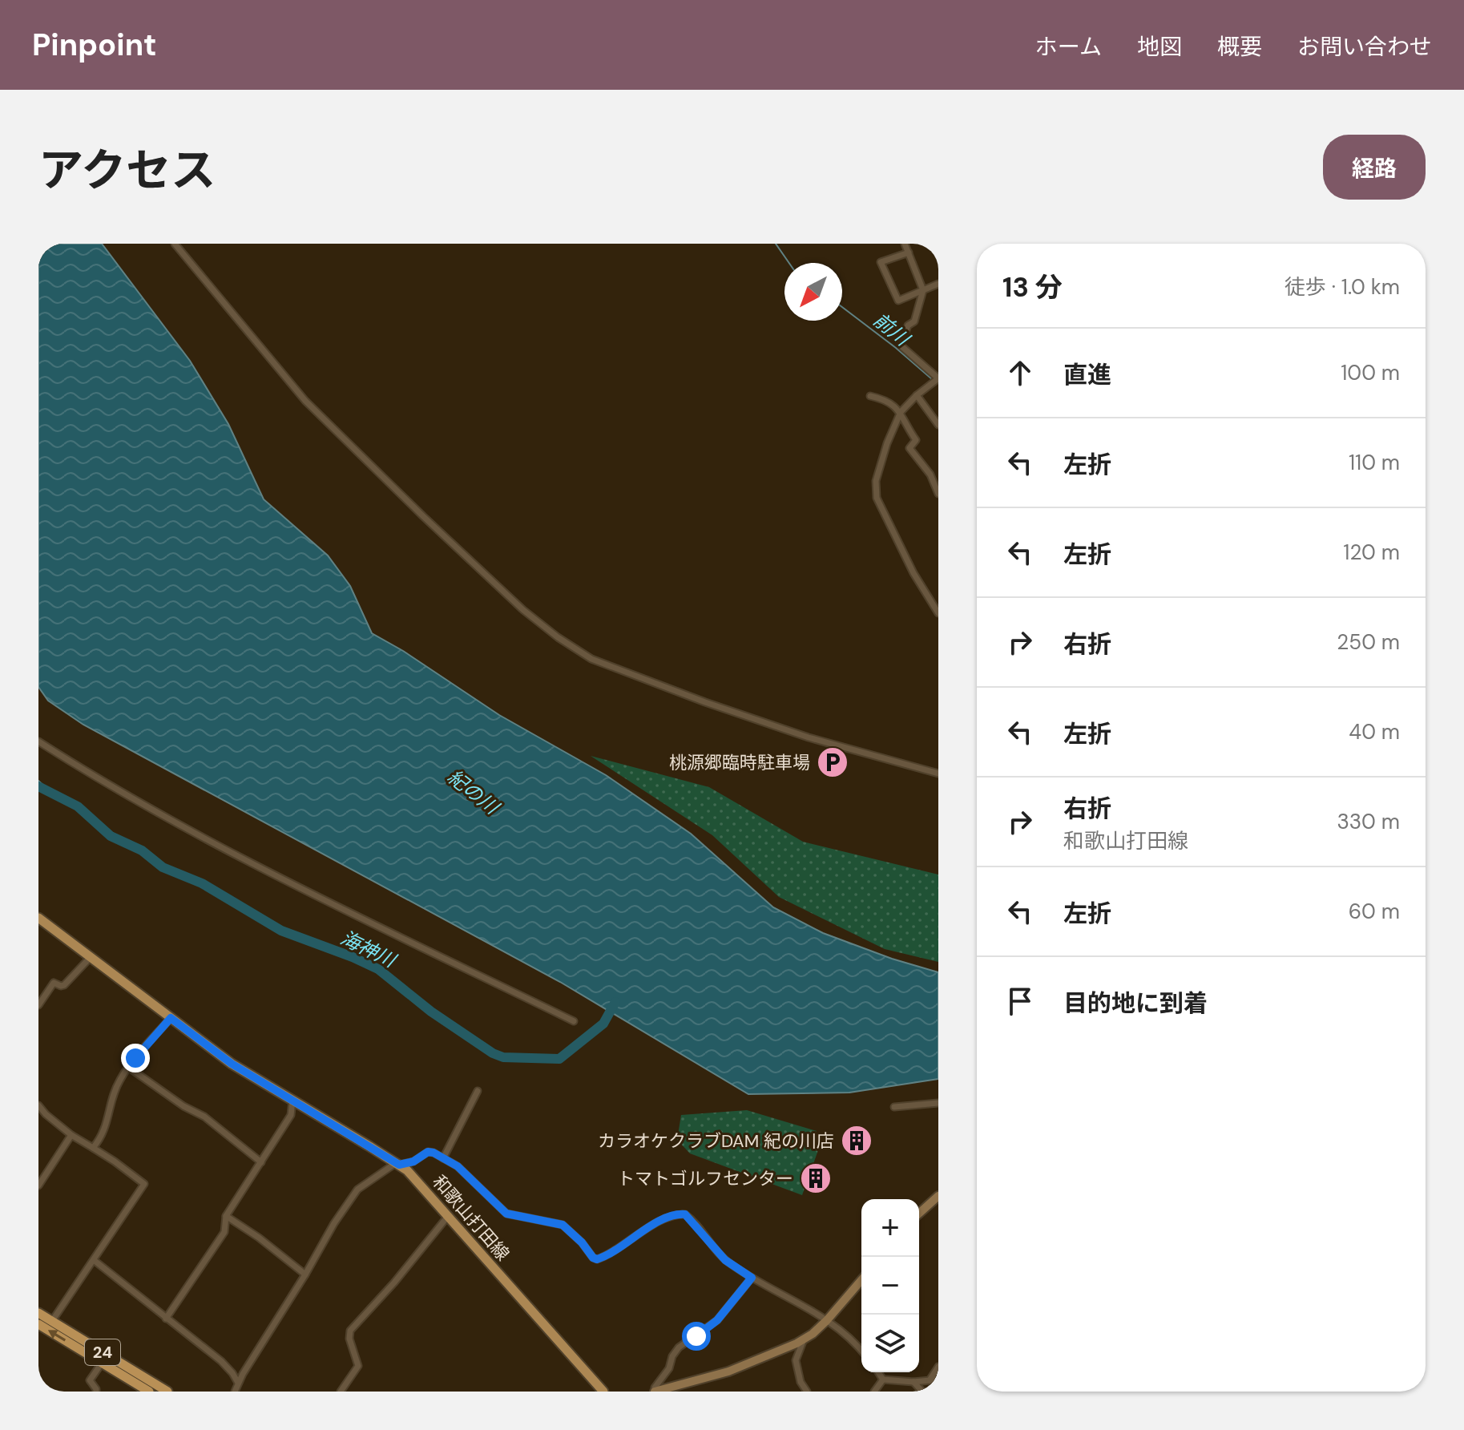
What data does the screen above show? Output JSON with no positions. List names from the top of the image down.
{
  "streets": {
    "highway": ["24"],
    "main road": ["和歌山打田線"]
  },
  "water": ["前川", "紀の川", "海神川"],
  "places": {
    "parking": ["桃源郷臨時駐車場"],
    "building": ["カラオケクラブDAM 紀の川店", "トマトゴルフセンター"]
  },
  "north": "bottom left",
  "page": {
    "header": "Pinpoint",
    "nav": [
      "ホーム",
      "地図",
      "概要",
      "お問い合わせ"
    ],
    "title": "アクセス",
    "buttons": "経路",
    "heading": ["13 分", "徒歩 · 1.0 km"],
    "list": [
      ["直進", "100 m"],
      ["左折", "110 m"],
      ["左折", "120 m"],
      ["右折", "250 m"],
      ["左折", "40 m"],
      ["右折", "和歌山打田線", "330 m"],
      ["左折", "60 m"],
      "目的地に到着"
    ],
    "map_buttons": ["+", "−"]
  }
}
